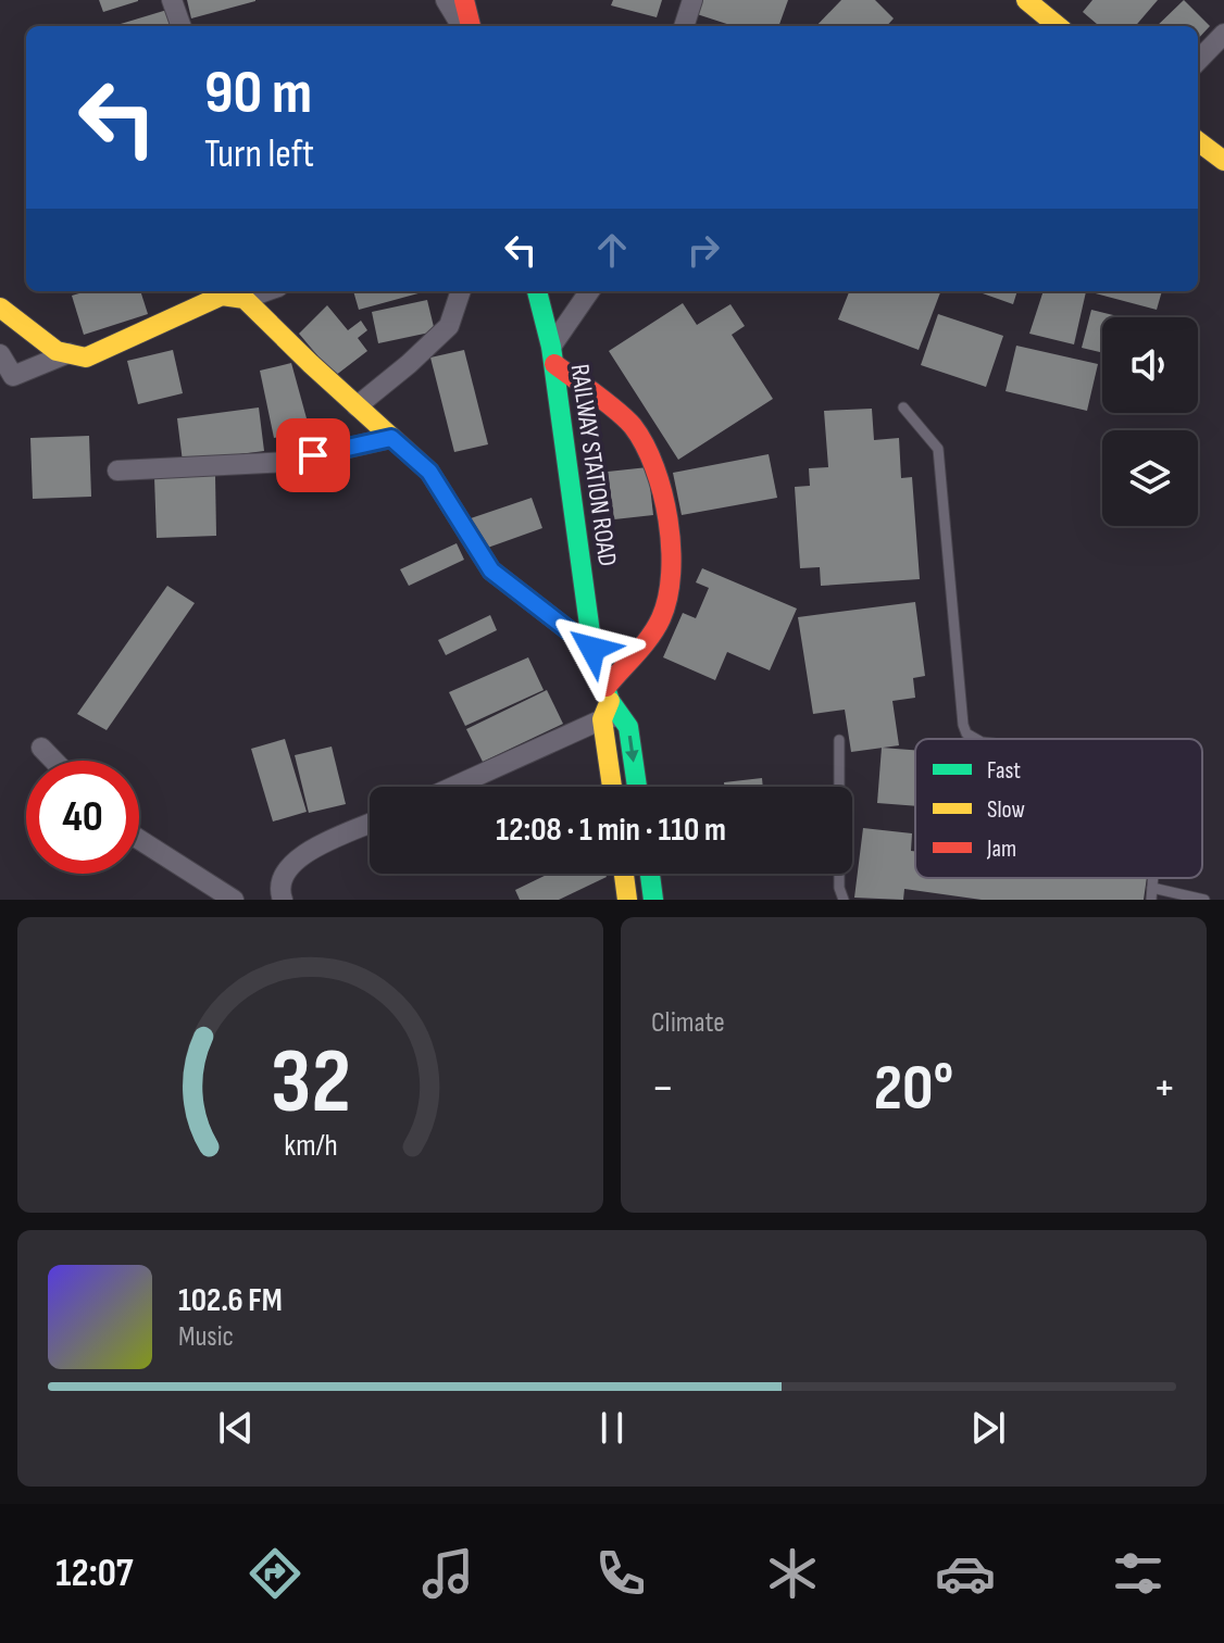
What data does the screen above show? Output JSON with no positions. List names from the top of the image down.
{
  "streets": {
    "street": ["RAILWAY STATION ROAD"]
  },
  "legend": ["Fast", "Slow", "Jam"],
  "page": {
    "turn": ["90 m", "Turn left"],
    "limit": "40",
    "trip": "12:08 · 1 min · 110 m",
    "tile": "Climate",
    "heat": ["−", "20°", "+"],
    "song": ["102.6 FM", "Music"],
    "tabs": "12:07",
    "gauge": ["32", "km/h"]
  }
}
